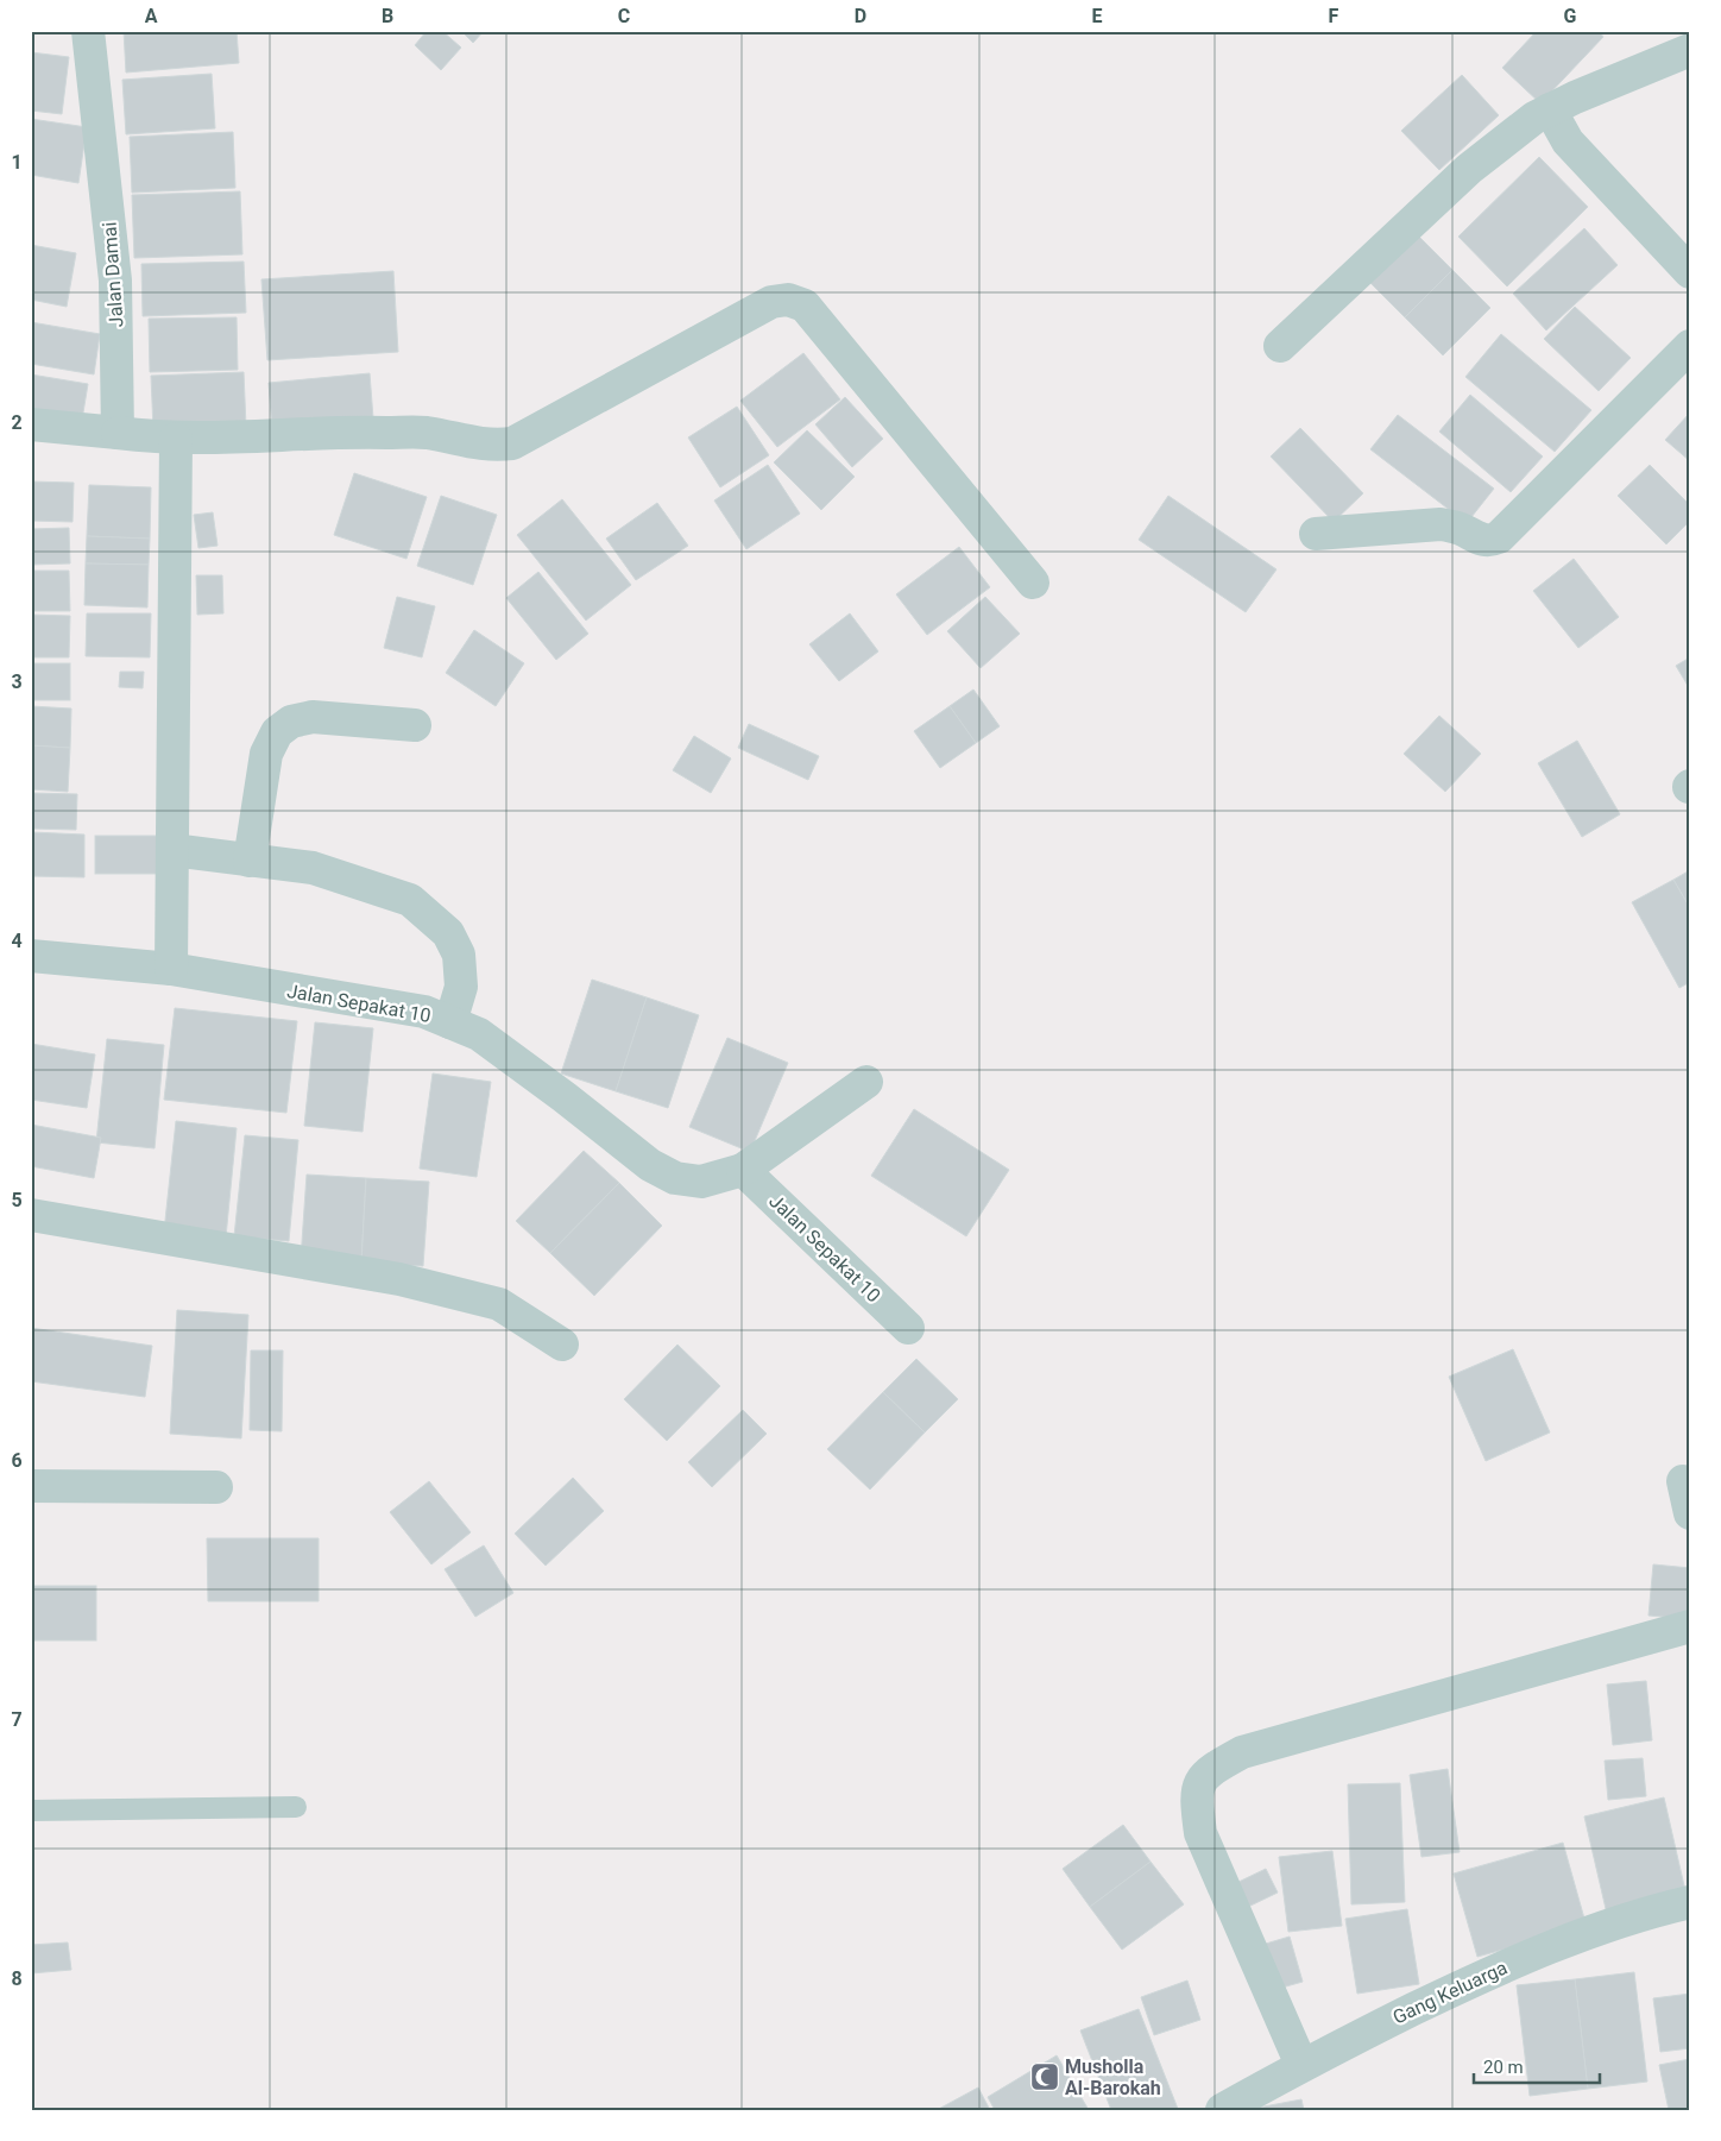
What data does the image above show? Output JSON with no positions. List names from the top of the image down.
{
  "streets": {
    "street": ["Jalan Damai", "Jalan Sepakat 10", "Gang Keluarga"]
  },
  "places": {
    "mosque": ["Musholla Al-Barokah"]
  },
  "scale_bar": "20 m",
  "grid": {
    "columns": [
      "A",
      "B",
      "C",
      "D",
      "E",
      "F",
      "G"
    ],
    "rows": [
      "1",
      "2",
      "3",
      "4",
      "5",
      "6",
      "7",
      "8"
    ]
  }
}
